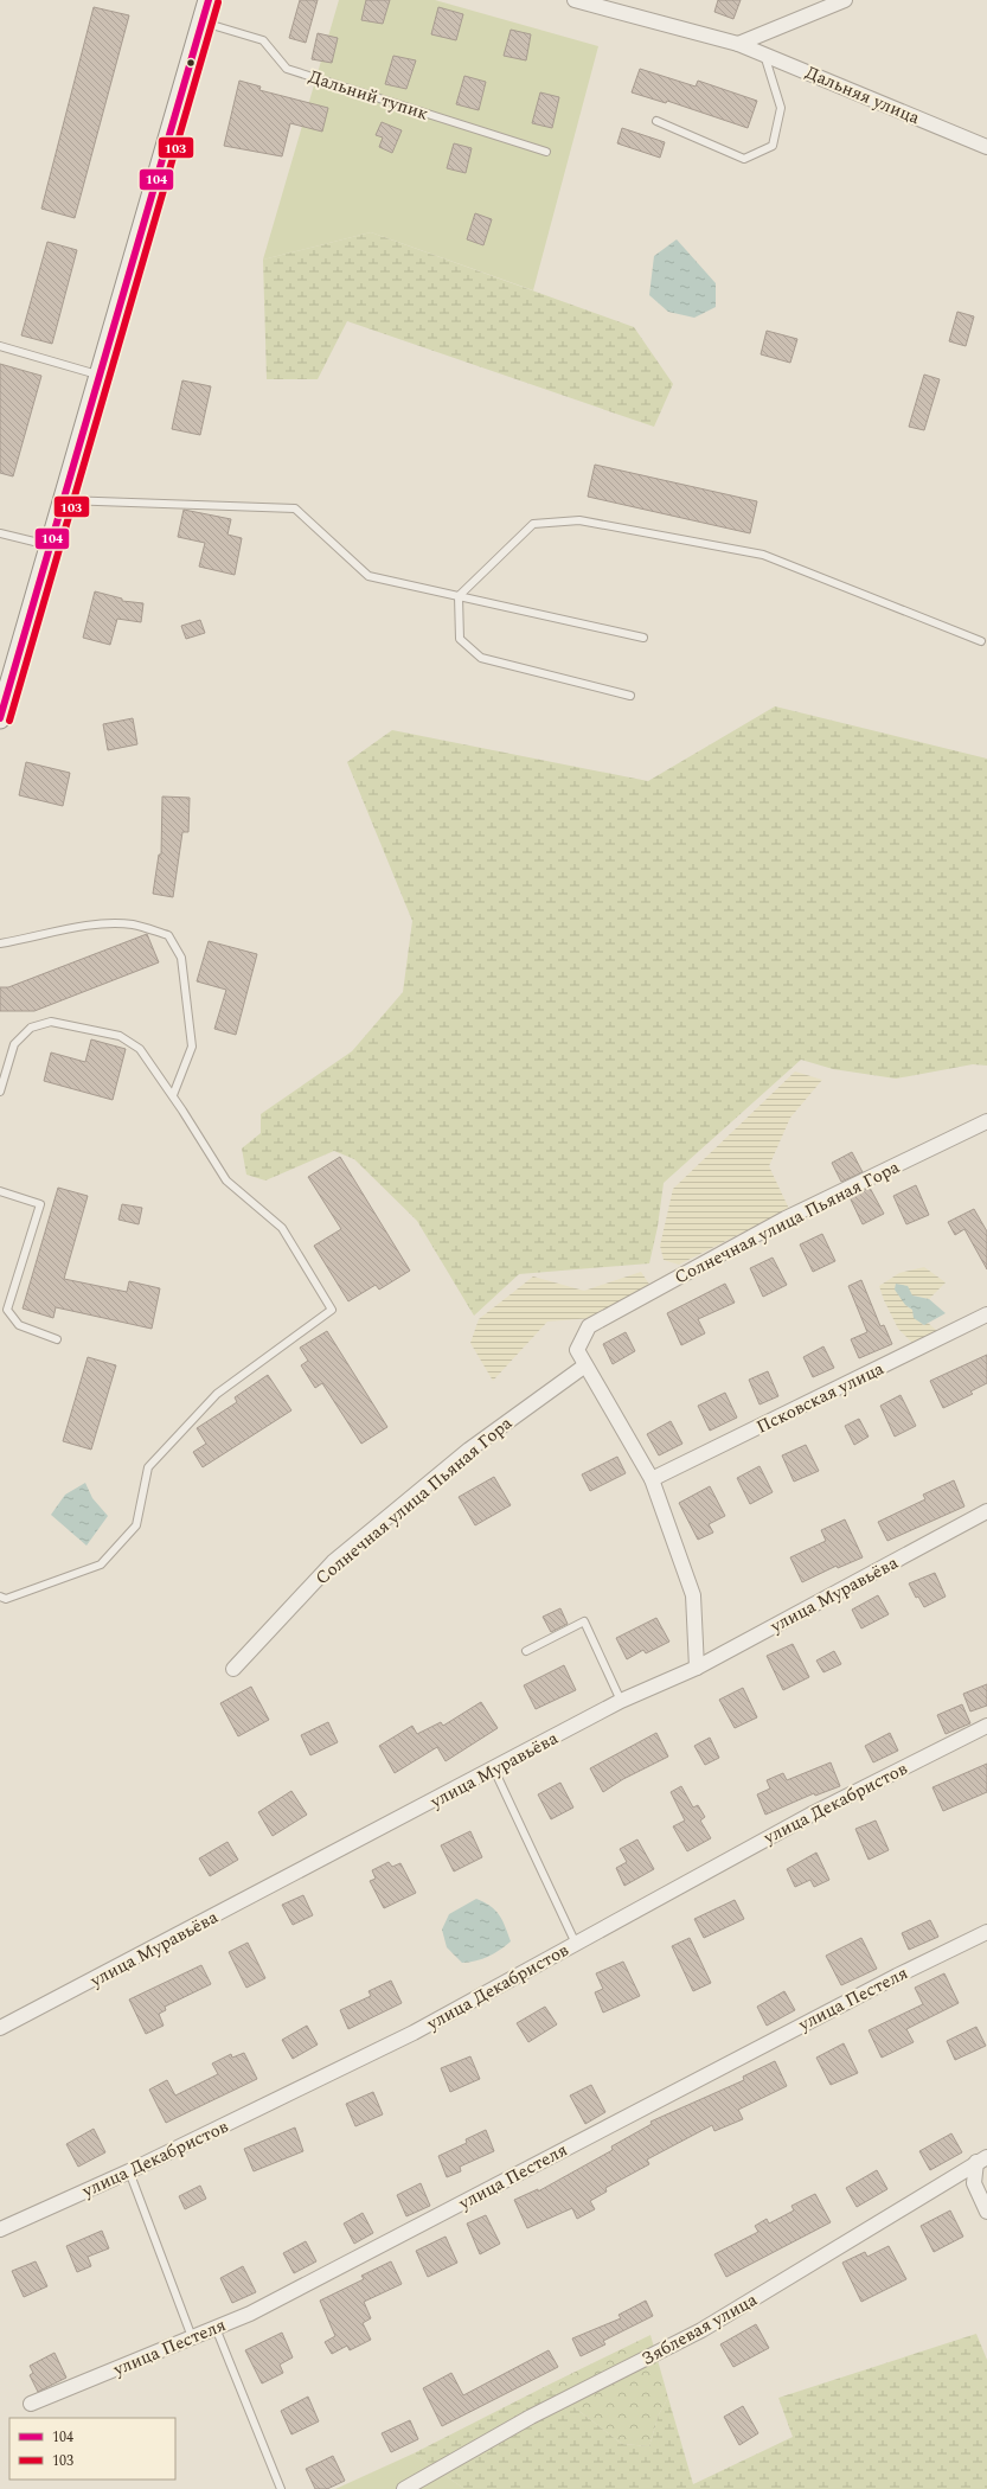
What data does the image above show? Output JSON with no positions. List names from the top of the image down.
{
  "streets": {
    "street": [
      "Дальняя улица",
      "Солнечная улица Пьяная Гора",
      "Псковская улица",
      "улица Муравьёва",
      "улица Декабристов",
      "улица Пестеля",
      "Зяблевая улица"
    ],
    "lane": ["Дальний тупик"]
  },
  "lines": ["transit line 104", "transit line 103"],
  "legend": ["104", "103"]
}
